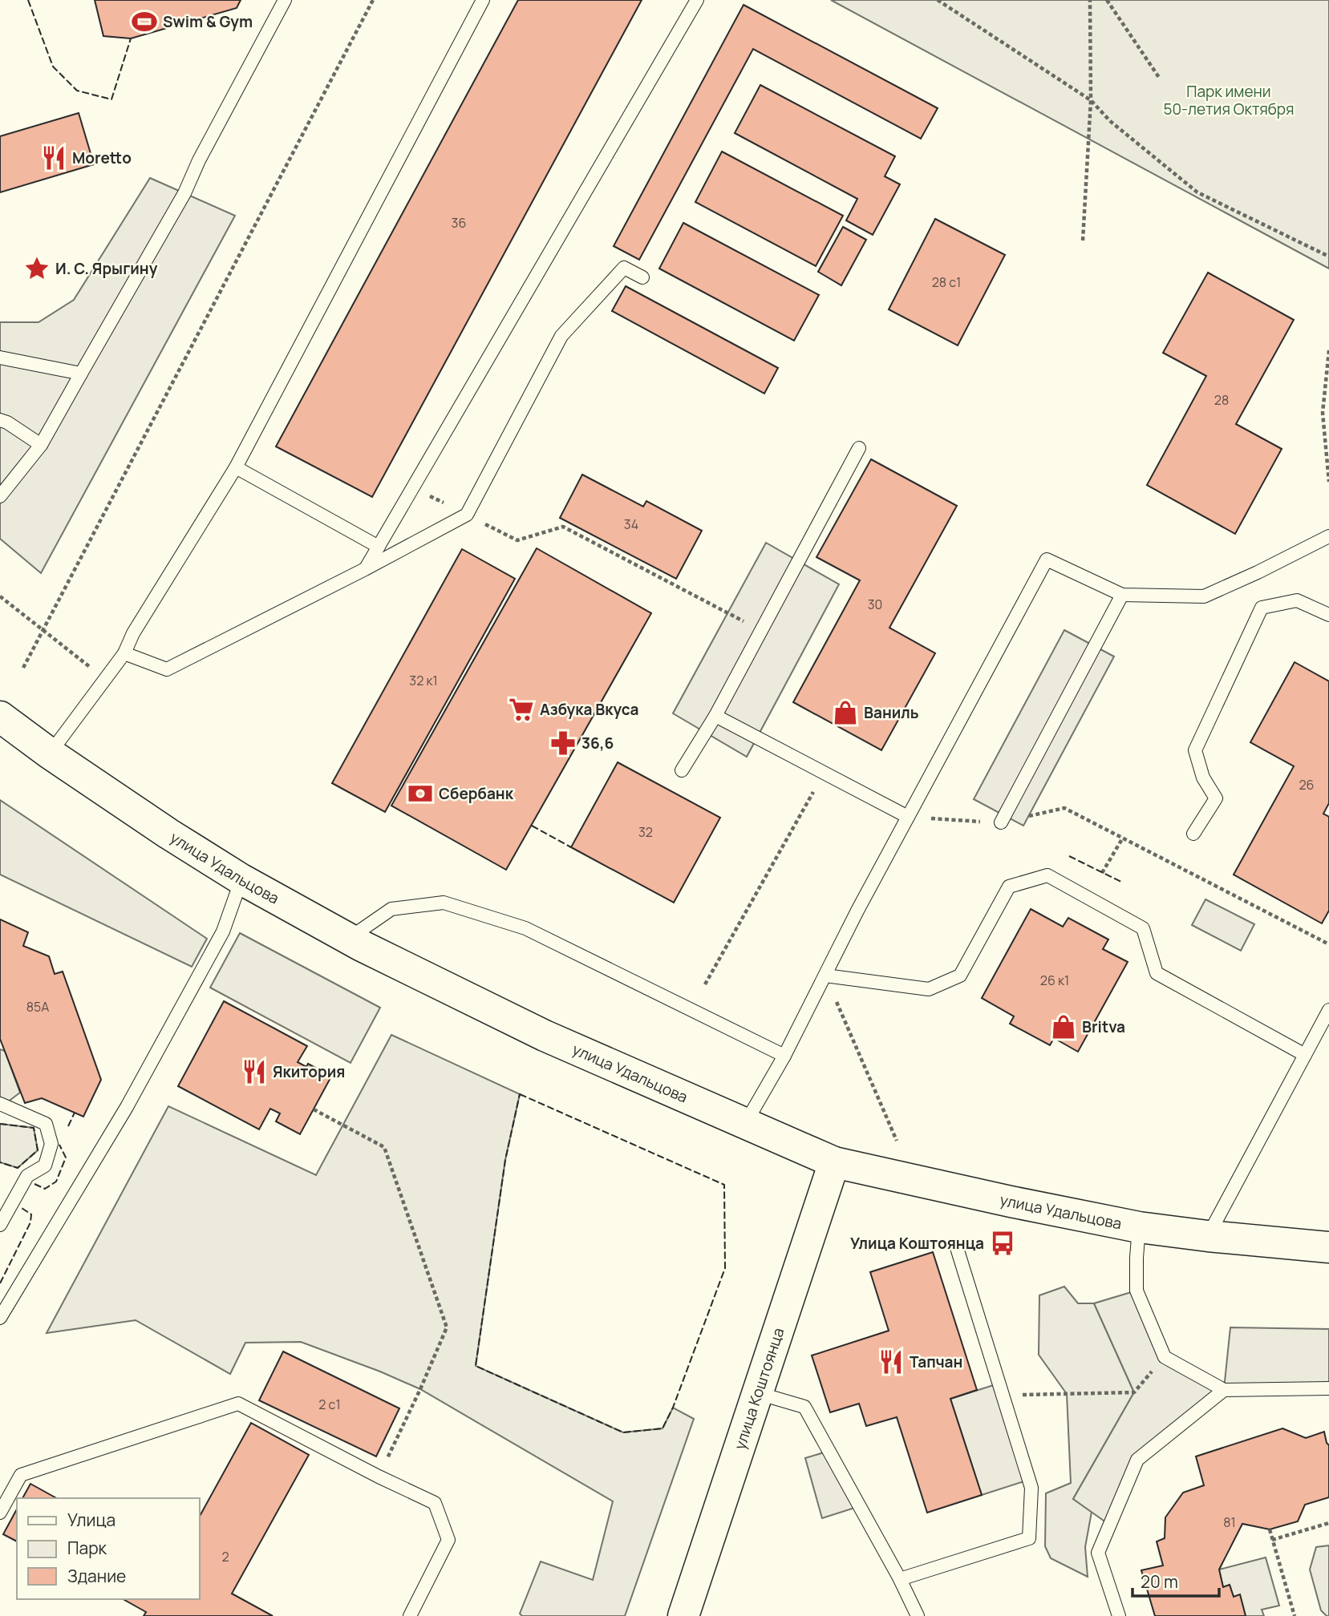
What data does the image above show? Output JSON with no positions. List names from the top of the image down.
{
  "streets": {
    "street": ["улица Удальцова", "улица Коштоянца"]
  },
  "crossings": [
    ["улица Удальцова", "улица Коштоянца"]
  ],
  "parks": ["Парк имени 50-летия Октября"],
  "places": {
    "sports": ["Swim & Gym"],
    "restaurant": ["Moretto", "Якитория", "Тапчан"],
    "place": ["И. С. Ярыгину"],
    "supermarket": ["Азбука Вкуса"],
    "shop": ["Ваниль", "Britva"],
    "pharmacy": ["36,6"],
    "bank": ["Сбербанк"],
    "bus stop": ["Улица Коштоянца"]
  },
  "house_numbers": [
    "36",
    "28 с1",
    "28",
    "34",
    "30",
    "32 к1",
    "26",
    "32",
    "26 к1",
    "85А",
    "2 с1",
    "81",
    "2"
  ],
  "legend": ["Улица", "Парк", "Здание"],
  "scale_bar": "20 m"
}
